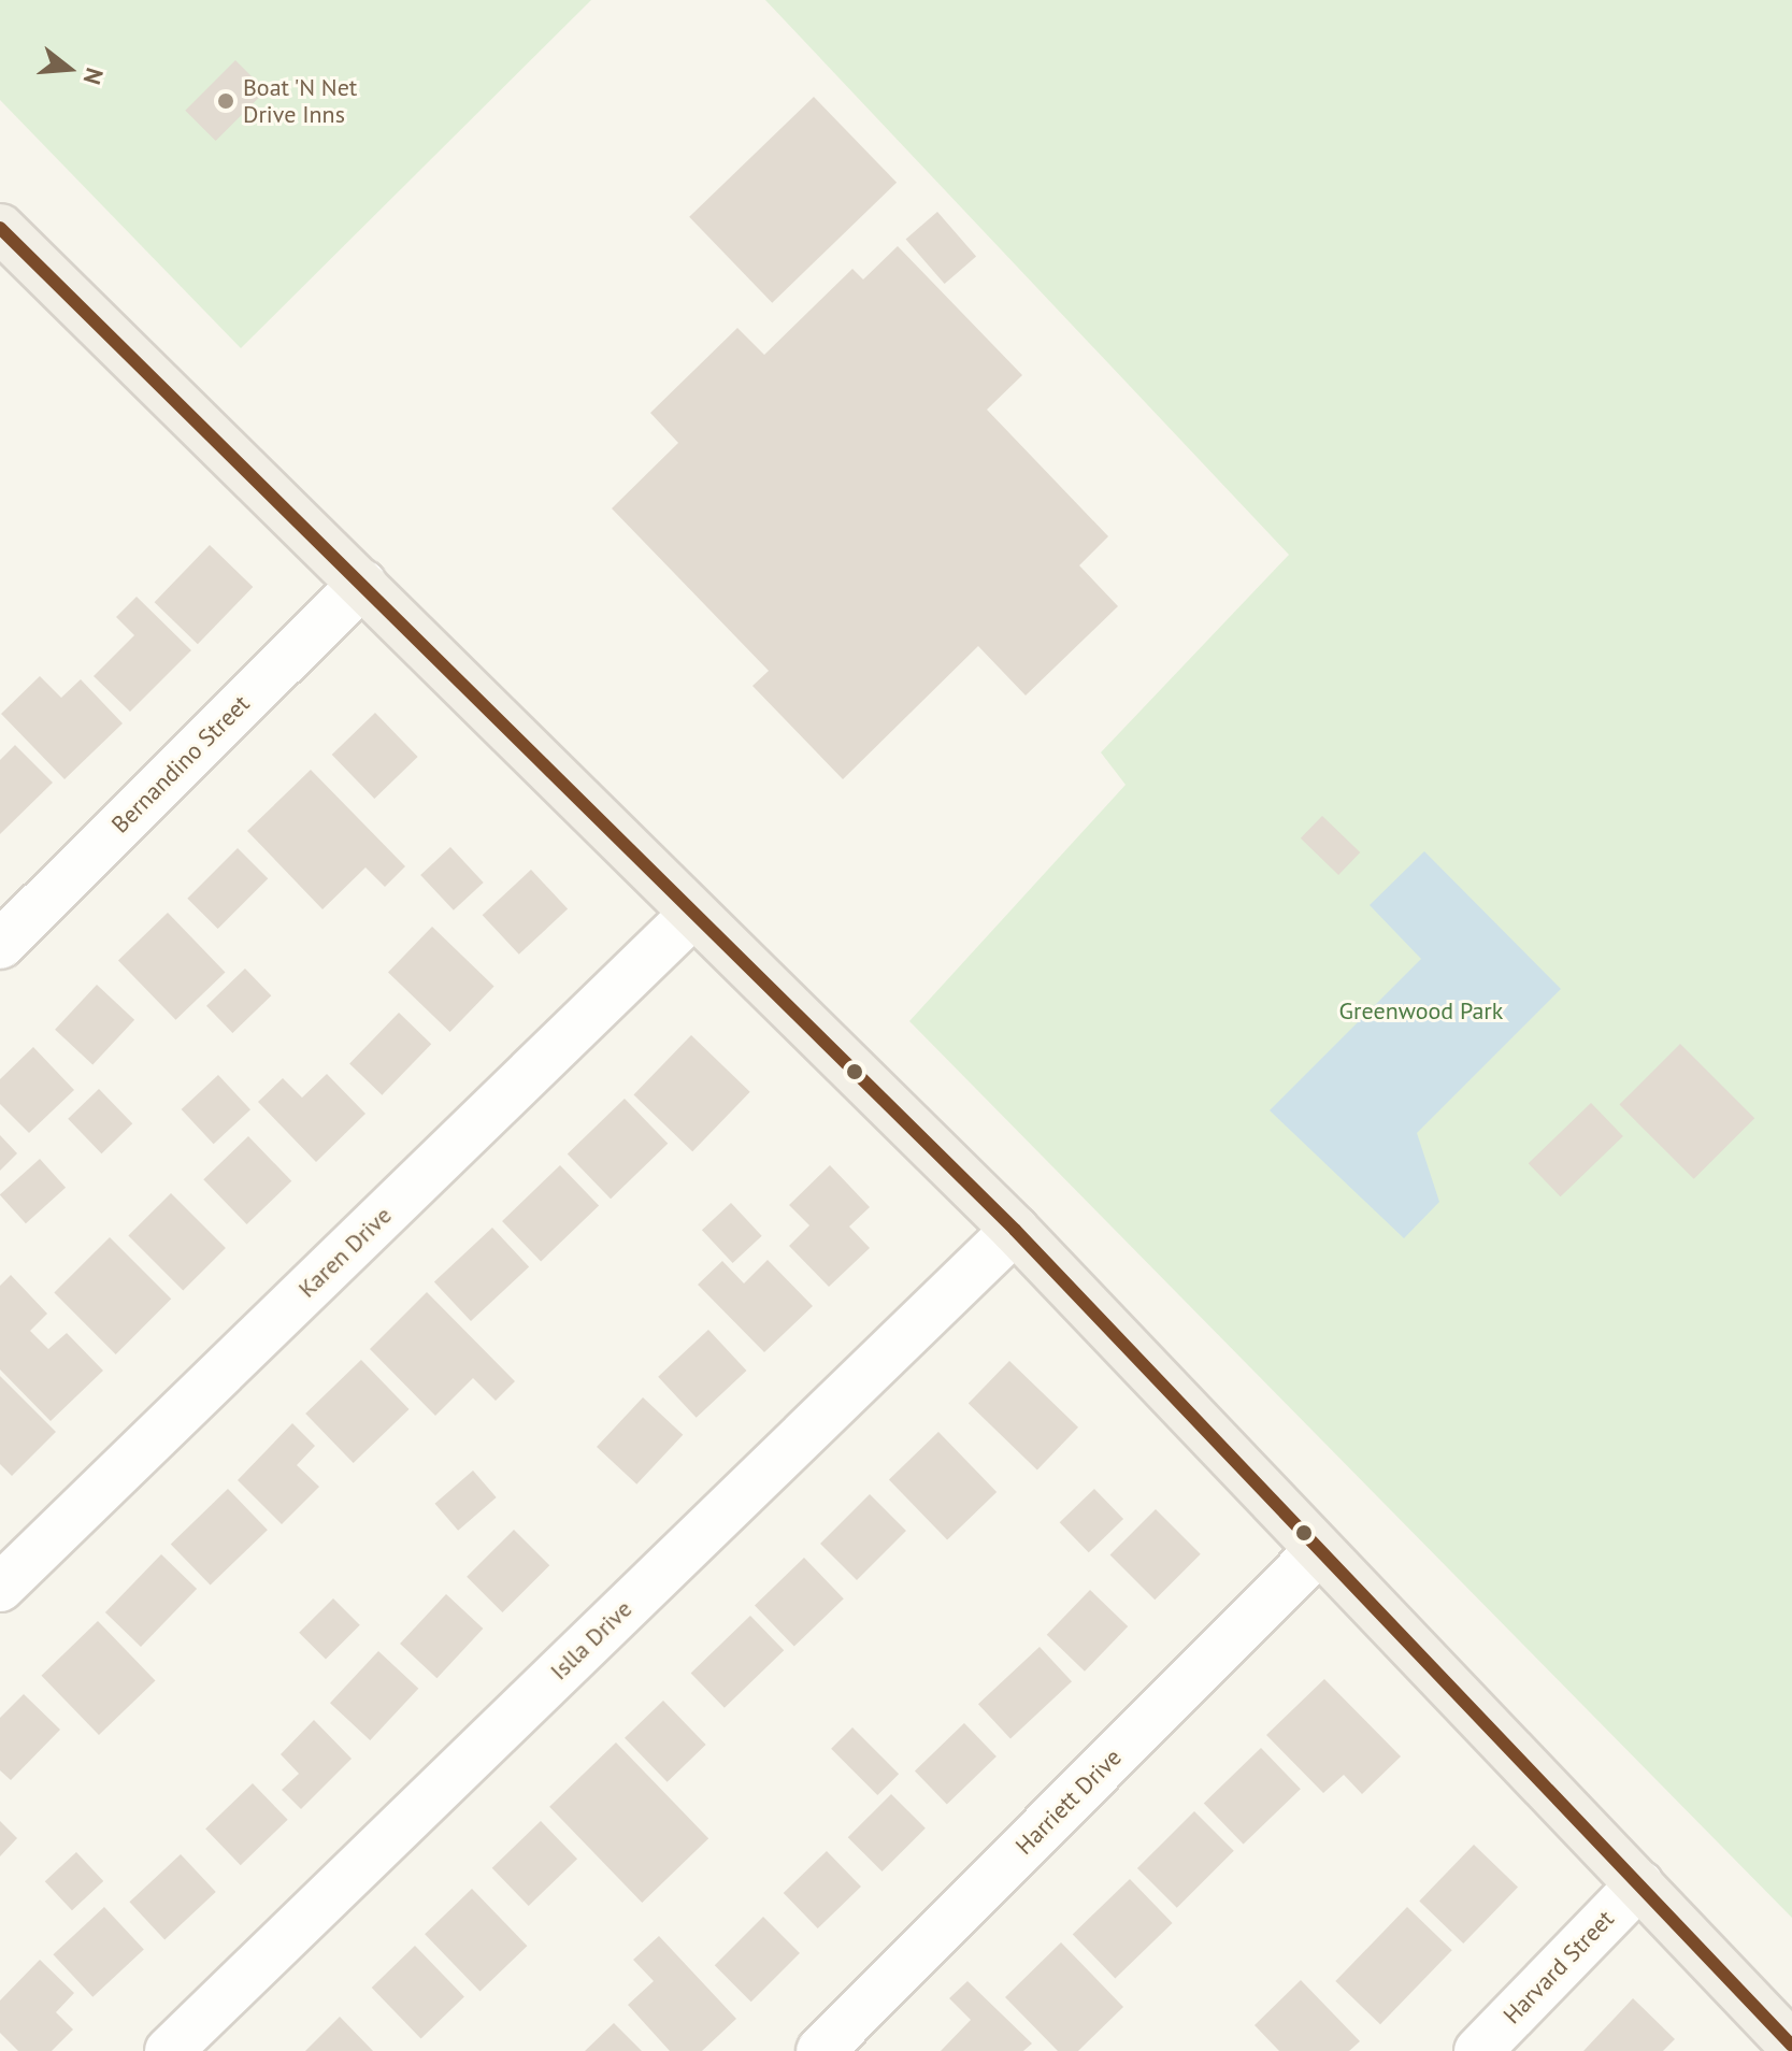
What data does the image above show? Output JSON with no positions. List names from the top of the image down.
{
  "streets": {
    "street": [
      "Bernandino Street",
      "Karen Drive",
      "Islla Drive",
      "Harriett Drive",
      "Harvard Street"
    ]
  },
  "parks": ["Greenwood Park"],
  "places": ["Boat 'N Net Drive Inns"],
  "north": "right"
}
